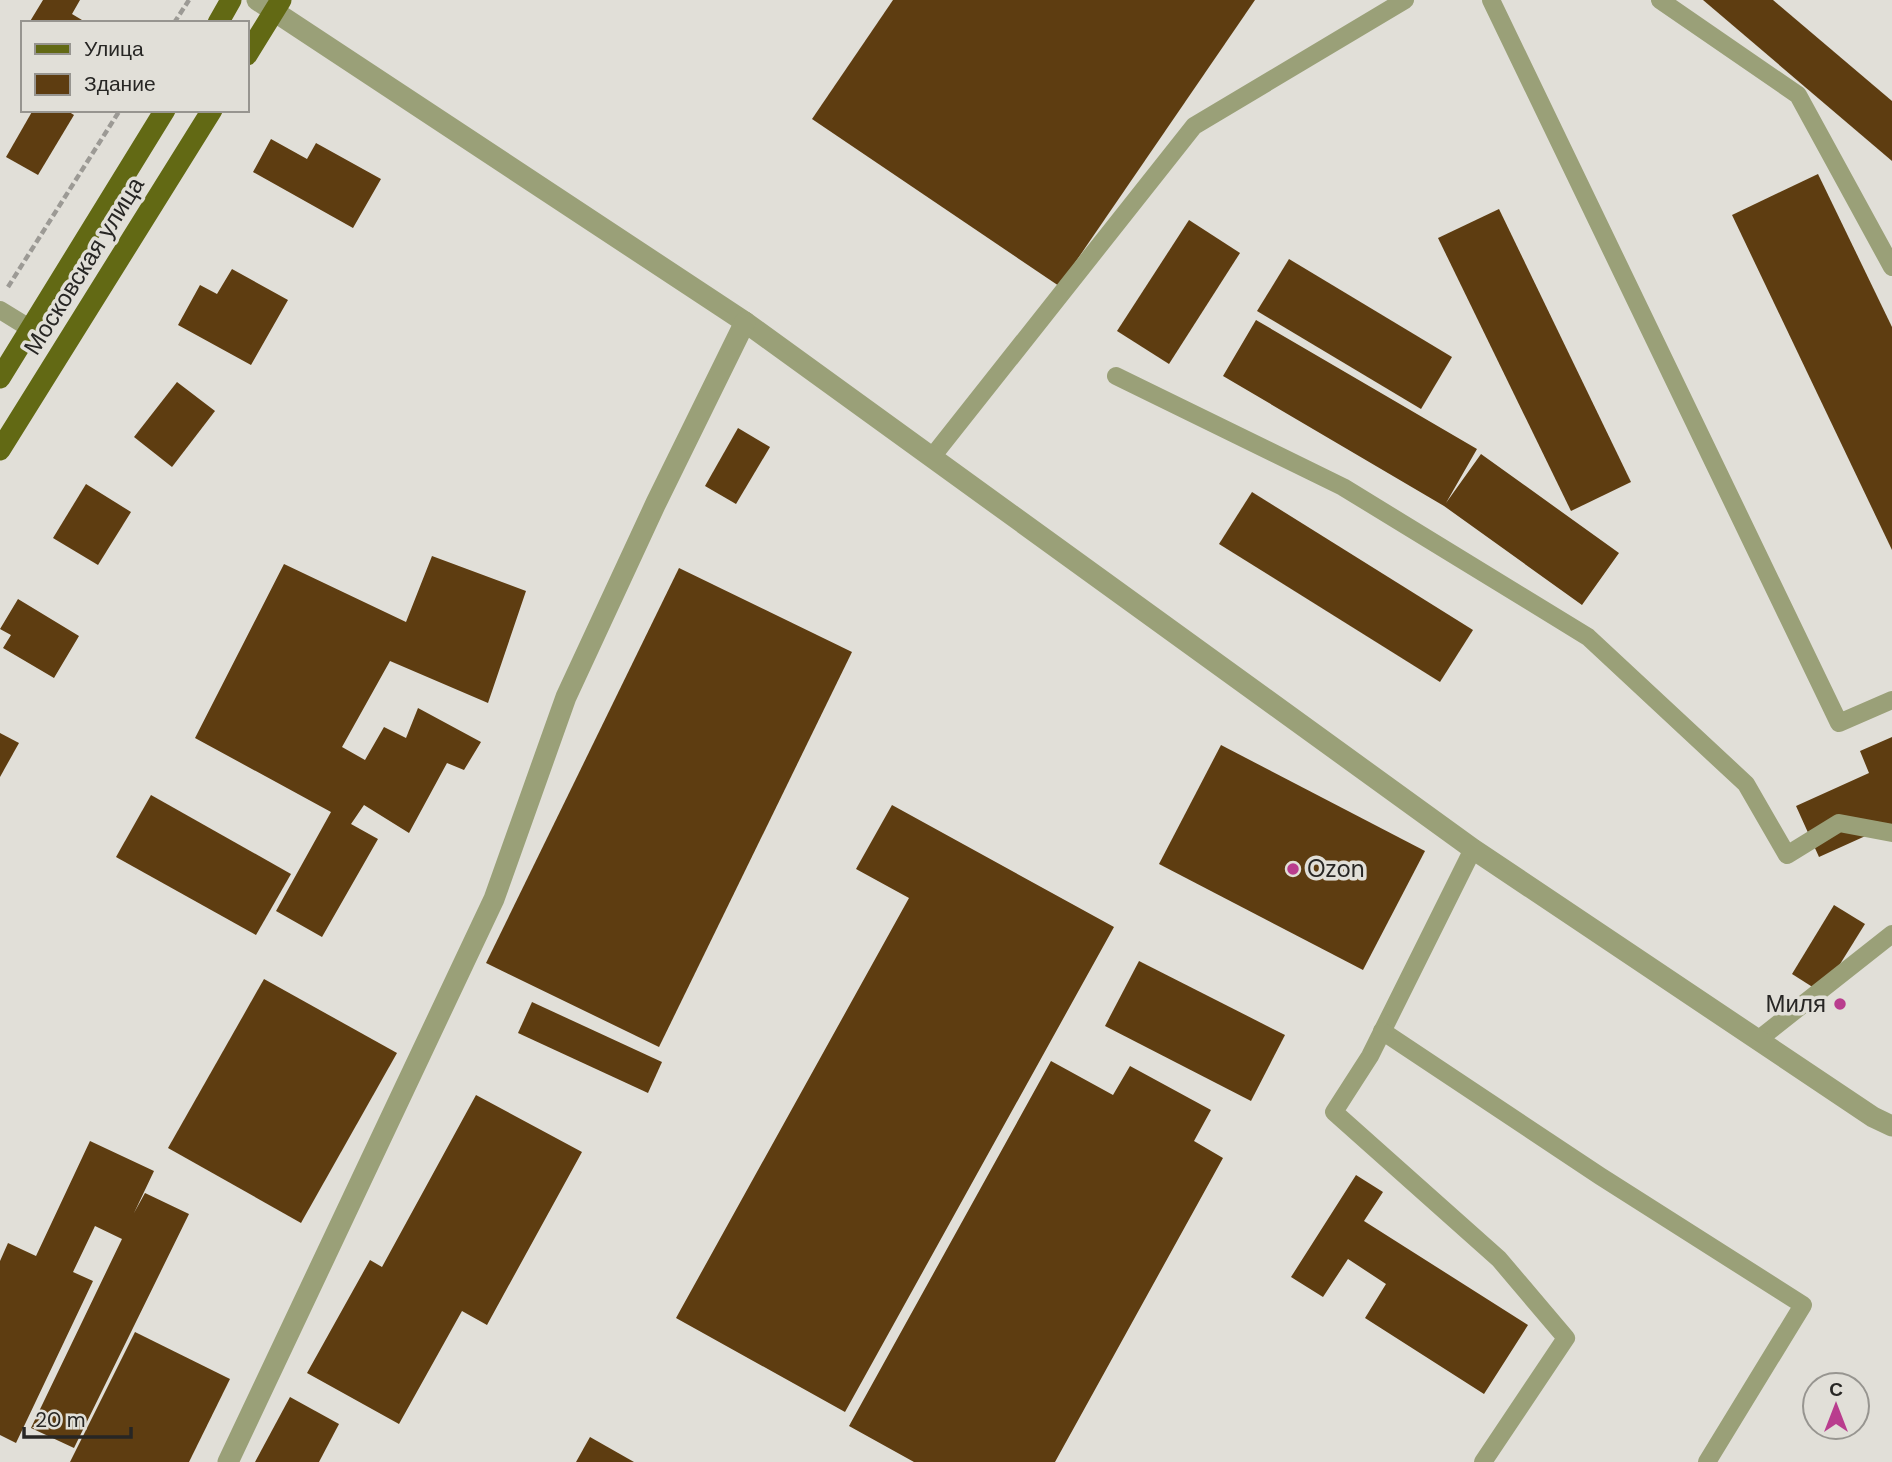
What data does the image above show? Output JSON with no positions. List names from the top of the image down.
{
  "streets": {
    "main road": ["Московская улица"]
  },
  "places": ["Ozon", "Миля"],
  "legend": ["Улица", "Здание"],
  "scale_bar": "20 m",
  "north": "top"
}
